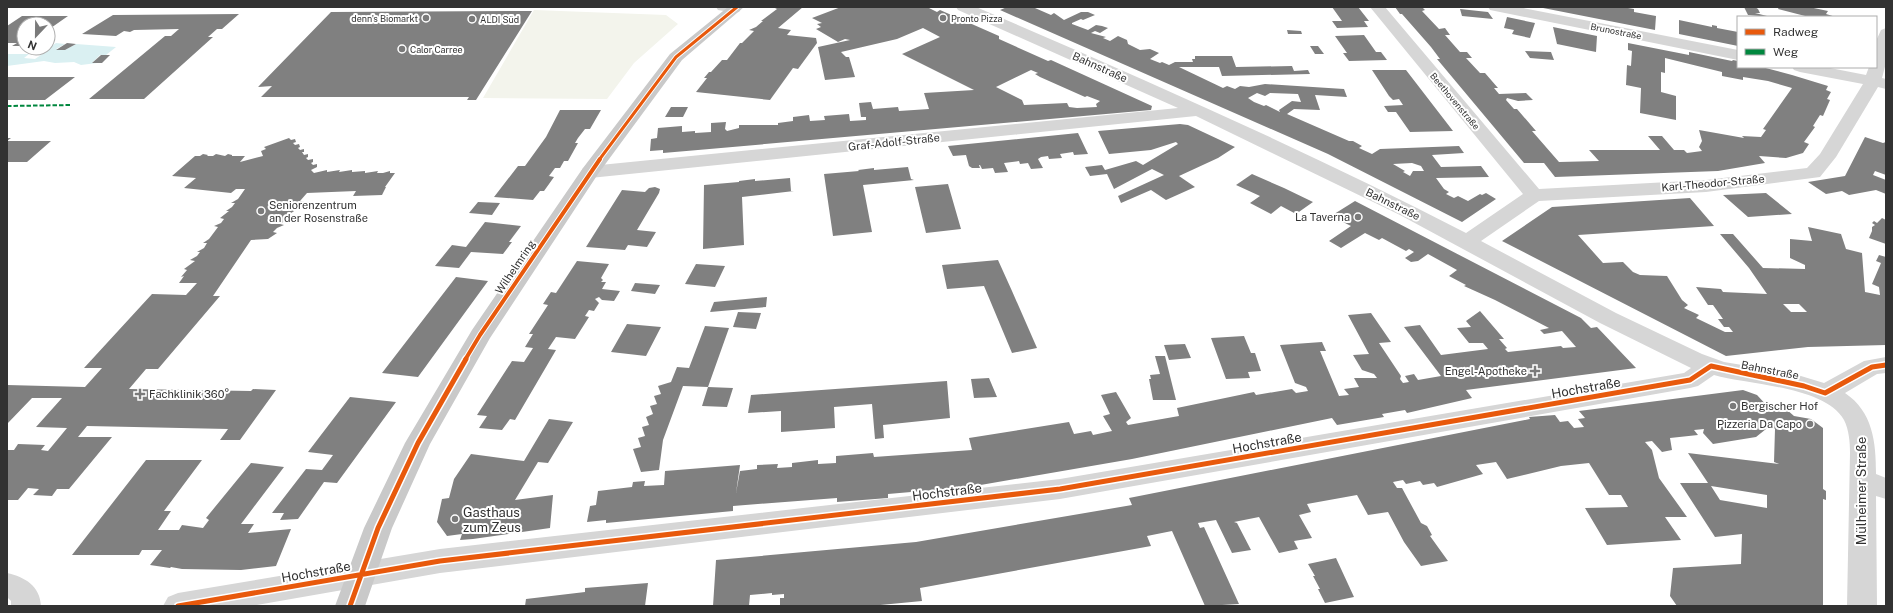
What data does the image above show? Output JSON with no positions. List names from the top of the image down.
{
  "streets": {
    "main road": ["Wilhelmring"],
    "street": [
      "Brunostraße",
      "Bahnstraße",
      "Beethovenstraße",
      "Graf-Adolf-Straße",
      "Karl-Theodor-Straße",
      "Hochstraße",
      "Mülheimer Straße"
    ]
  },
  "crossings": [
    ["Bahnstraße", "Graf-Adolf-Straße"],
    ["Bahnstraße", "Hochstraße"],
    ["Bahnstraße", "Mülheimer Straße"],
    ["Beethovenstraße", "Karl-Theodor-Straße"],
    ["Graf-Adolf-Straße", "Wilhelmring"],
    ["Wilhelmring", "Hochstraße"]
  ],
  "places": {
    "other": [
      "denn's Biomarkt",
      "Pronto Pizza",
      "ALDI Süd",
      "Calor Carree",
      "Seniorenzentrum an der Rosenstraße",
      "La Taverna",
      "Bergischer Hof",
      "Pizzeria Da Capo",
      "Gasthaus zum Zeus"
    ],
    "health": ["Engel-Apotheke", "Fachklinik 360°"]
  },
  "legend": ["Radweg", "Weg"],
  "north": "bottom"
}
